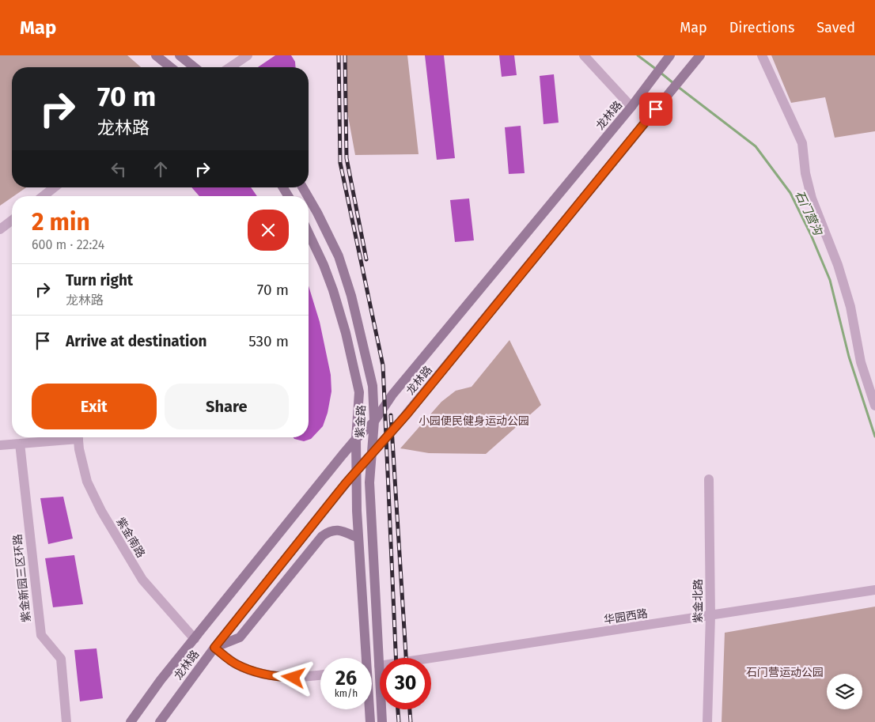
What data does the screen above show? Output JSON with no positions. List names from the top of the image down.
{
  "streets": {
    "main road": ["龙林路", "紫金路"],
    "street": [
      "紫金南路",
      "紫金新园三区环路",
      "紫金北路",
      "华园西路"
    ]
  },
  "crossings": [
    ["龙林路", "紫金路"],
    ["龙林路", "紫金南路"],
    ["紫金路", "华园西路"],
    ["紫金北路", "华园西路"]
  ],
  "water": ["石门营沟"],
  "parks": ["小园便民健身运动公园", "石门营运动公园"],
  "page": {
    "header": "Map",
    "nav": ["Map", "Directions", "Saved"],
    "turn": ["70 m", "龙林路"],
    "heading": ["2 min", "600 m · 22:24"],
    "list": [
      {
        "name": "Turn right",
        "note": "龙林路",
        "value": "70 m"
      },
      {
        "name": "Arrive at destination",
        "value": "530 m"
      }
    ],
    "buttons": ["Exit", "Share"],
    "speed": "26 km/h",
    "limit": "30"
  }
}
